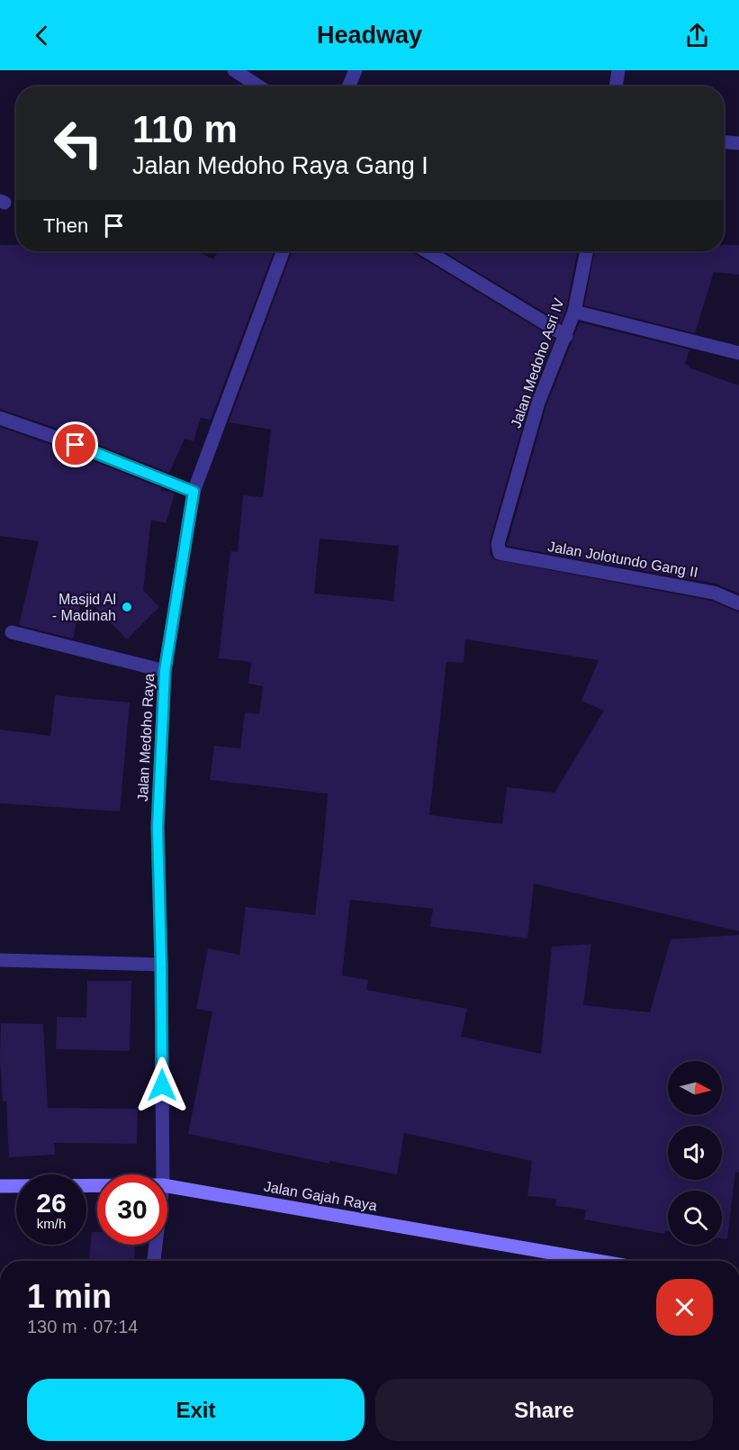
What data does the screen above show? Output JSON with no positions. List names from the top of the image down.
{
  "streets": {
    "main road": ["Jalan Gajah Raya"],
    "street": ["Jalan Medoho Asri IV", "Jalan Jolotundo Gang II", "Jalan Medoho Raya"]
  },
  "crossings": [
    ["Jalan Medoho Asri IV", "Jalan Jolotundo Gang II"]
  ],
  "places": ["Masjid Al - Madinah"],
  "north": "right",
  "page": {
    "header": "Headway",
    "turn": ["110 m", "Jalan Medoho Raya Gang I"],
    "then": "Then",
    "speed": "26 km/h",
    "limit": "30",
    "heading": ["1 min", "130 m · 07:14"],
    "buttons": ["Exit", "Share"]
  }
}
